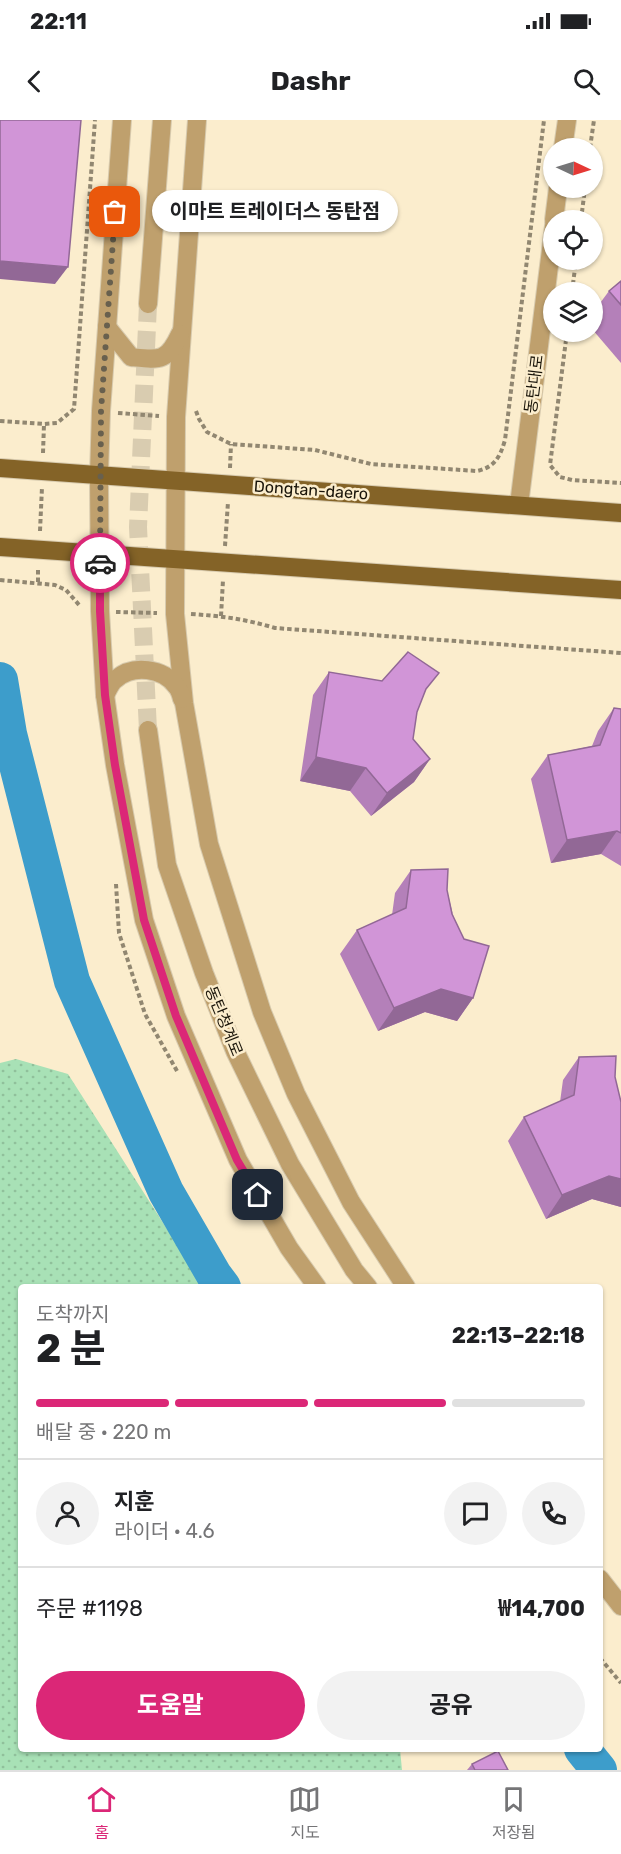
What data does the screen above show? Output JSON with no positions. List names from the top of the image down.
{
  "streets": {
    "main road": ["Dongtan-daero"],
    "street": ["동탄대로", "동탄청계로"]
  },
  "crossings": [
    ["동탄대로", "Dongtan-daero"]
  ],
  "places": ["이마트 트레이더스 동탄점"],
  "north": "right",
  "page": {
    "status": "22:11",
    "header": "Dashr",
    "bubble": "이마트 트레이더스 동탄점",
    "heading": ["2 분", "도착까지", "22:13–22:18"],
    "panel": [
      "지훈",
      "라이더 · 4.6",
      "주문 #1198",
      "₩14,700"
    ],
    "bar": "배달 중 · 220 m",
    "buttons": ["도움말", "공유"],
    "tabs": ["홈", "지도", "저장됨"]
  }
}
